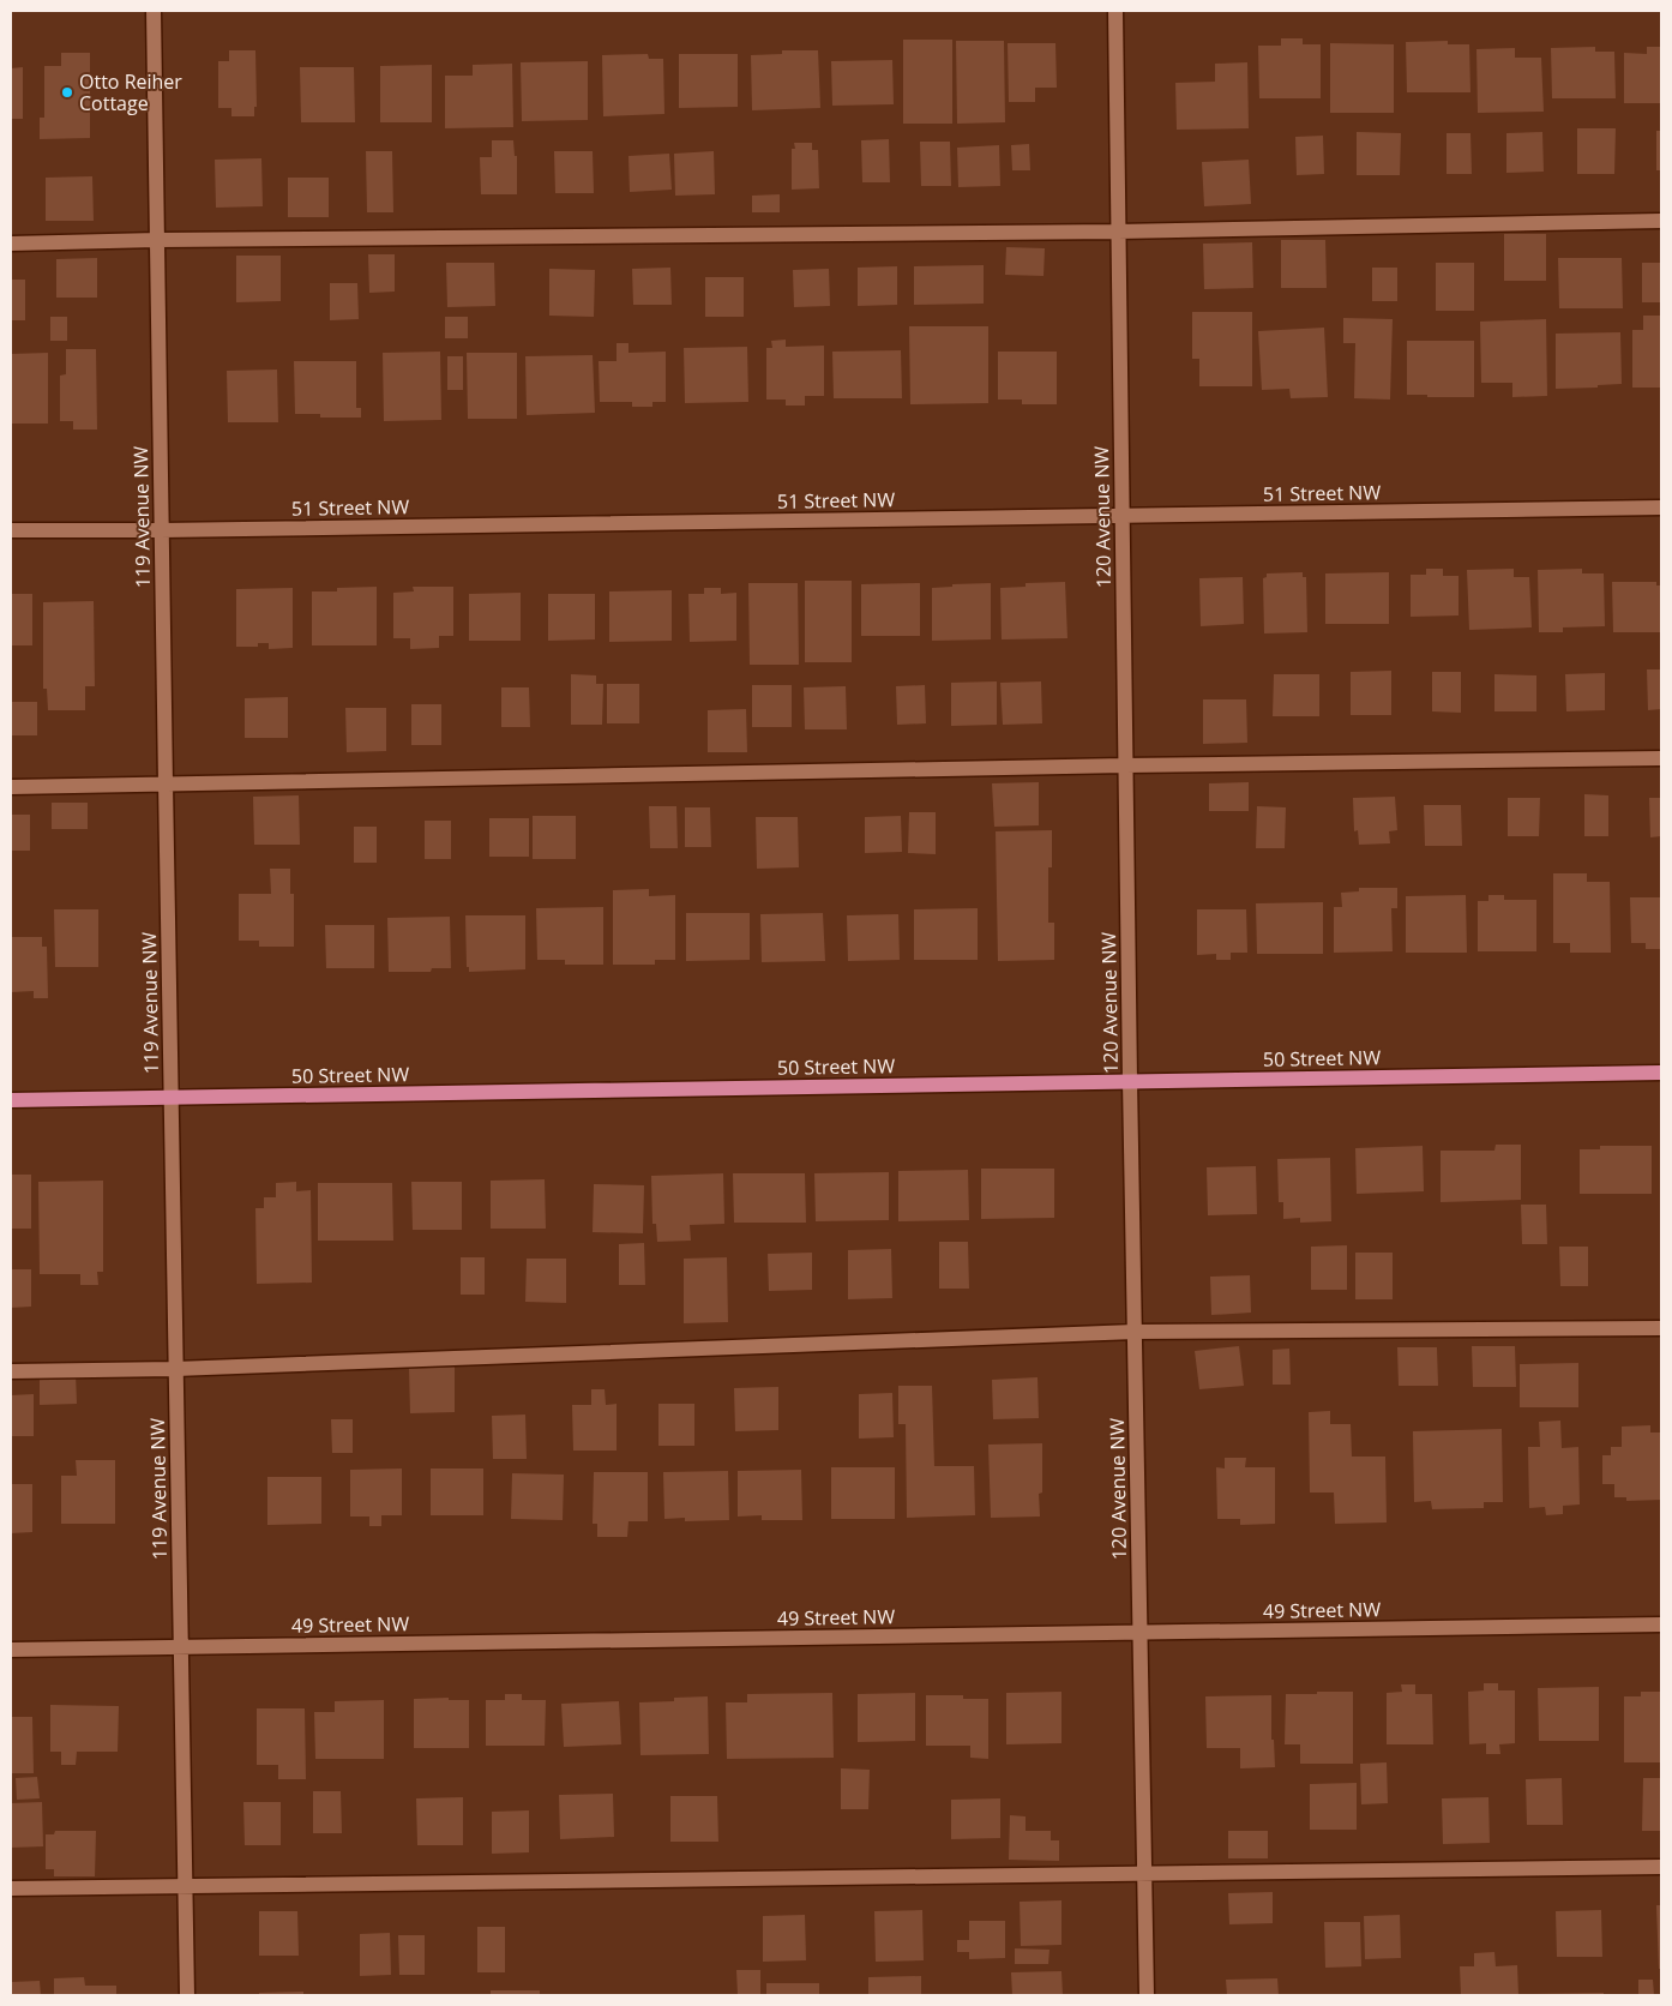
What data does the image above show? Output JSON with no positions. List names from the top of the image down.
{
  "streets": {
    "main road": ["50 Street NW"],
    "street": [
      "51 Street NW",
      "119 Avenue NW",
      "120 Avenue NW",
      "49 Street NW"
    ]
  },
  "crossings": [
    ["51 Street NW", "119 Avenue NW"],
    ["51 Street NW", "120 Avenue NW"],
    ["119 Avenue NW", "50 Street NW"],
    ["119 Avenue NW", "49 Street NW"],
    ["120 Avenue NW", "50 Street NW"],
    ["120 Avenue NW", "49 Street NW"]
  ],
  "places": ["Otto Reiher Cottage"]
}
